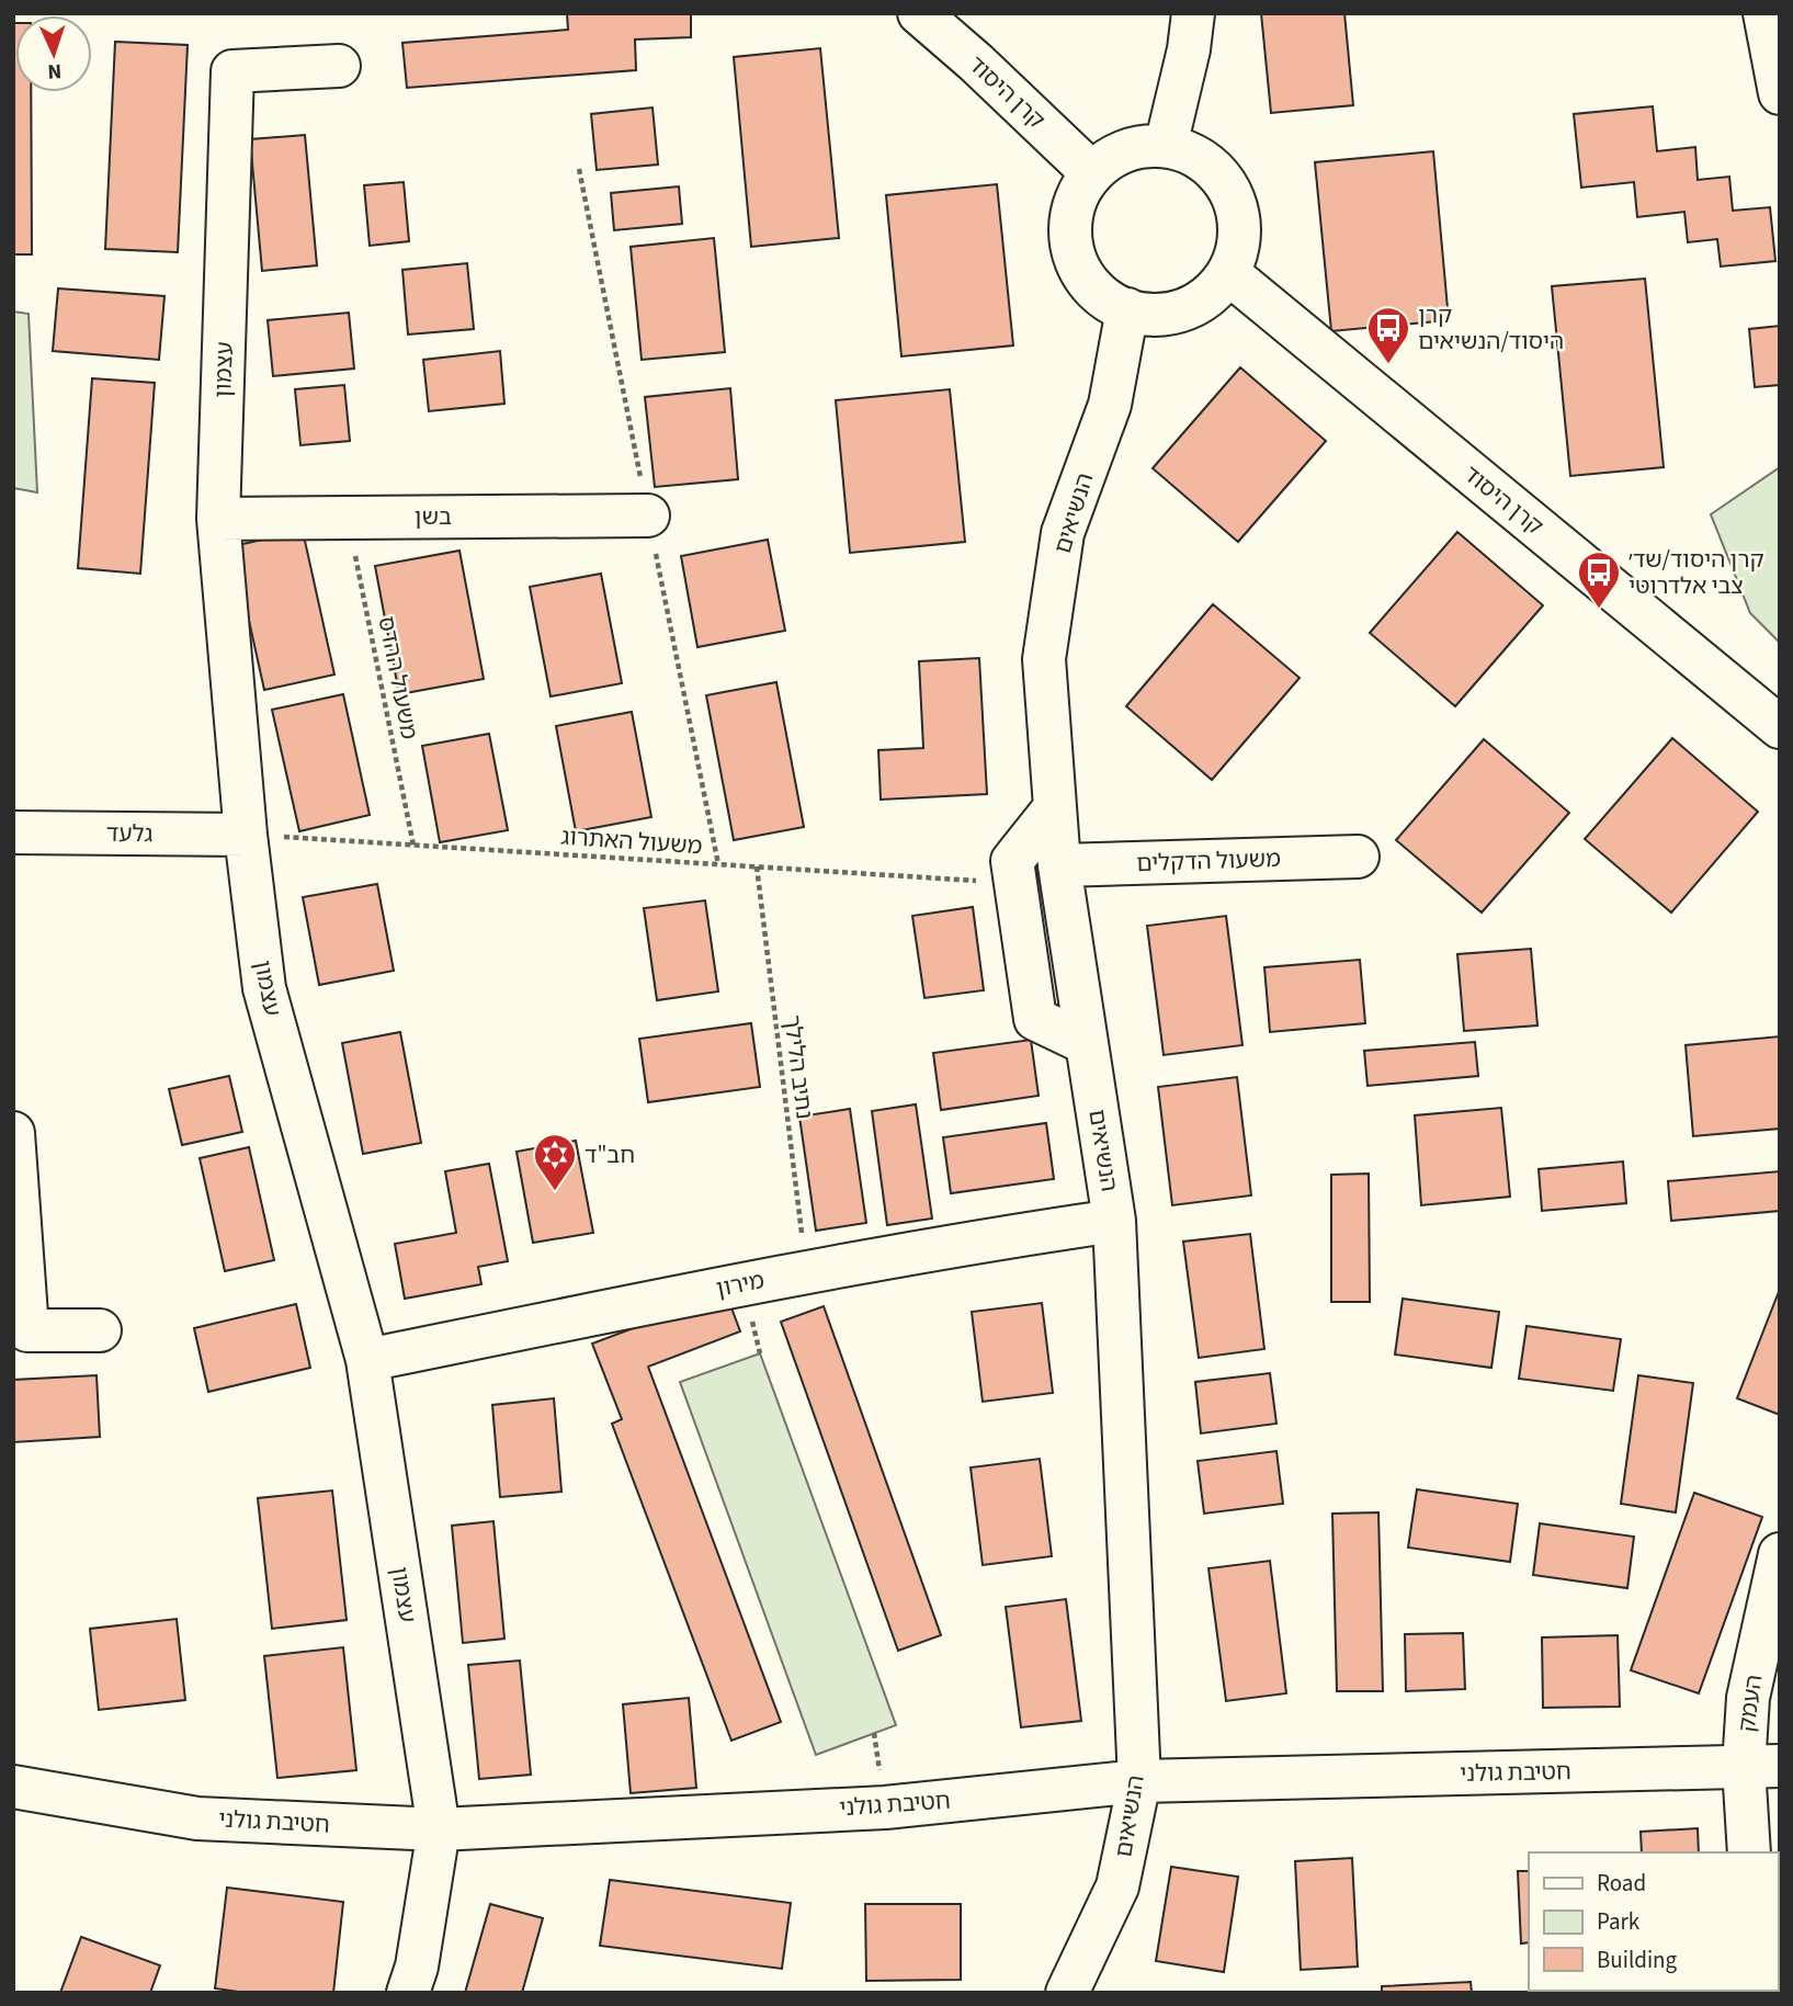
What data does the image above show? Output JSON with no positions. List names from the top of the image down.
{
  "streets": {
    "street": [
      "קרן היסוד",
      "עצמון",
      "הנשיאים",
      "בשן",
      "גלעד",
      "משעול הדקלים",
      "מירון",
      "העמק",
      "חטיבת גולני"
    ],
    "path": ["משעול ההדס", "משעול האתרוג", "נתיב הלילך"]
  },
  "crossings": [
    ["קרן היסוד", "הנשיאים"],
    ["עצמון", "בשן"],
    ["עצמון", "גלעד"],
    ["עצמון", "משעול האתרוג"],
    ["עצמון", "מירון"],
    ["עצמון", "חטיבת גולני"],
    ["הנשיאים", "משעול הדקלים"],
    ["הנשיאים", "מירון"],
    ["הנשיאים", "חטיבת גולני"],
    ["בשן", "משעול ההדס"],
    ["משעול ההדס", "משעול האתרוג"],
    ["גלעד", "משעול האתרוג"],
    ["משעול האתרוג", "נתיב הלילך"],
    ["נתיב הלילך", "מירון"],
    ["העמק", "חטיבת גולני"]
  ],
  "places": {
    "bus stop": ["קרן היסוד/הנשיאים", "קרן היסוד/שד׳ צבי אלדרוטי"],
    "synagogue": ["חב\"ד"]
  },
  "legend": ["Road", "Park", "Building"],
  "north": "bottom"
}
